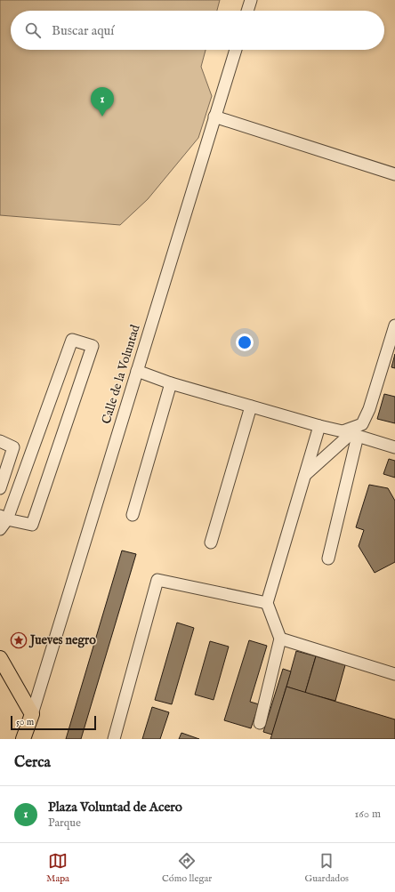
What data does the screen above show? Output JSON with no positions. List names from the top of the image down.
{
  "streets": {
    "street": ["Calle de la Voluntad"]
  },
  "places": {
    "place": ["Jueves negro"]
  },
  "scale_bar": "50 m",
  "page": {
    "search": "Buscar aquí",
    "pins": "1",
    "scale": "50 m",
    "heading": "Cerca",
    "list": [
      {
        "mark": "1",
        "name": "Plaza Voluntad de Acero",
        "note": "Parque",
        "value": "160 m"
      }
    ],
    "nav": ["Mapa", "Cómo llegar", "Guardados"]
  }
}
